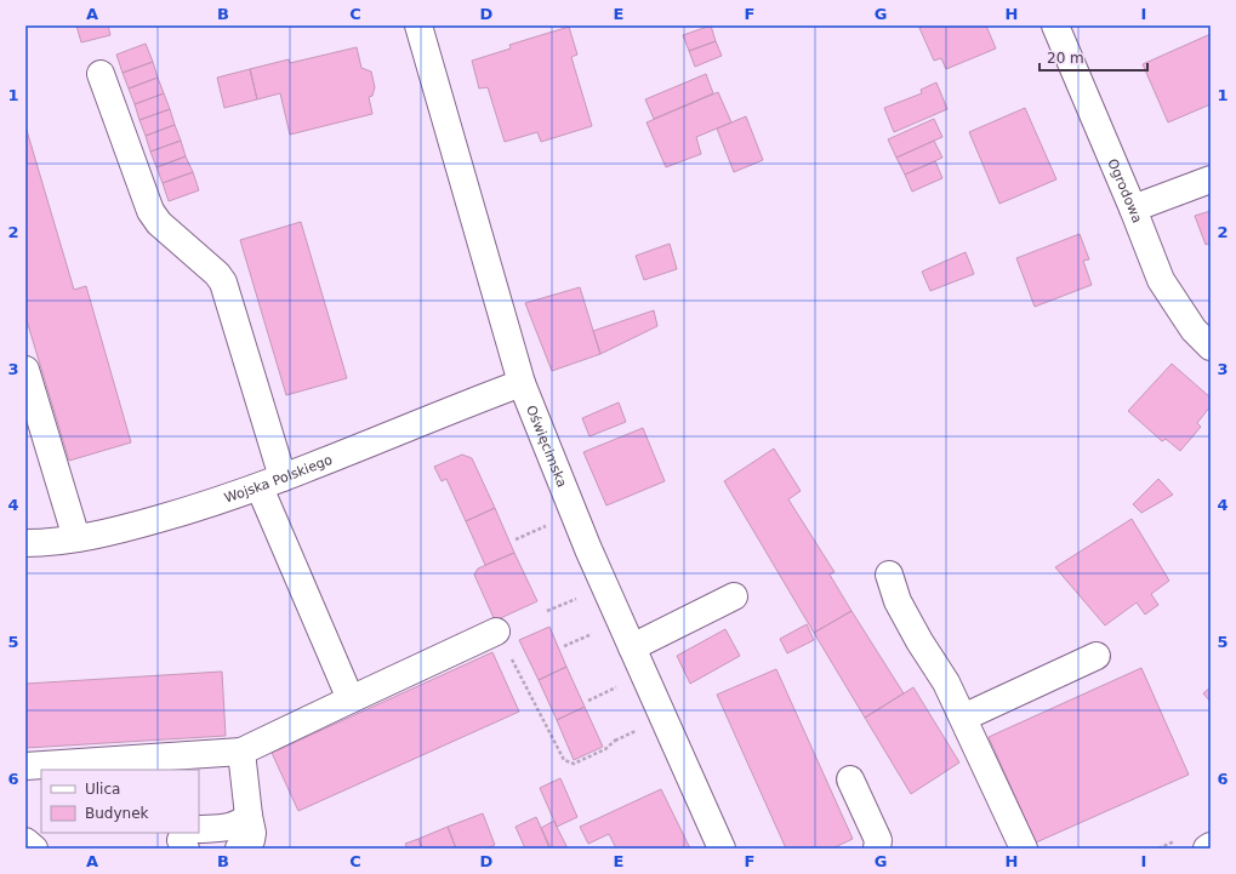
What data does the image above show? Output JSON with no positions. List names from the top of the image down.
{
  "streets": {
    "street": ["Ogrodowa", "Oświęcimska", "Wojska Polskiego"]
  },
  "crossings": [
    ["Oświęcimska", "Wojska Polskiego"]
  ],
  "legend": ["Ulica", "Budynek"],
  "scale_bar": "20 m",
  "grid": {
    "columns": [
      "A",
      "B",
      "C",
      "D",
      "E",
      "F",
      "G",
      "H",
      "I"
    ],
    "rows": [
      "1",
      "2",
      "3",
      "4",
      "5",
      "6"
    ]
  }
}
